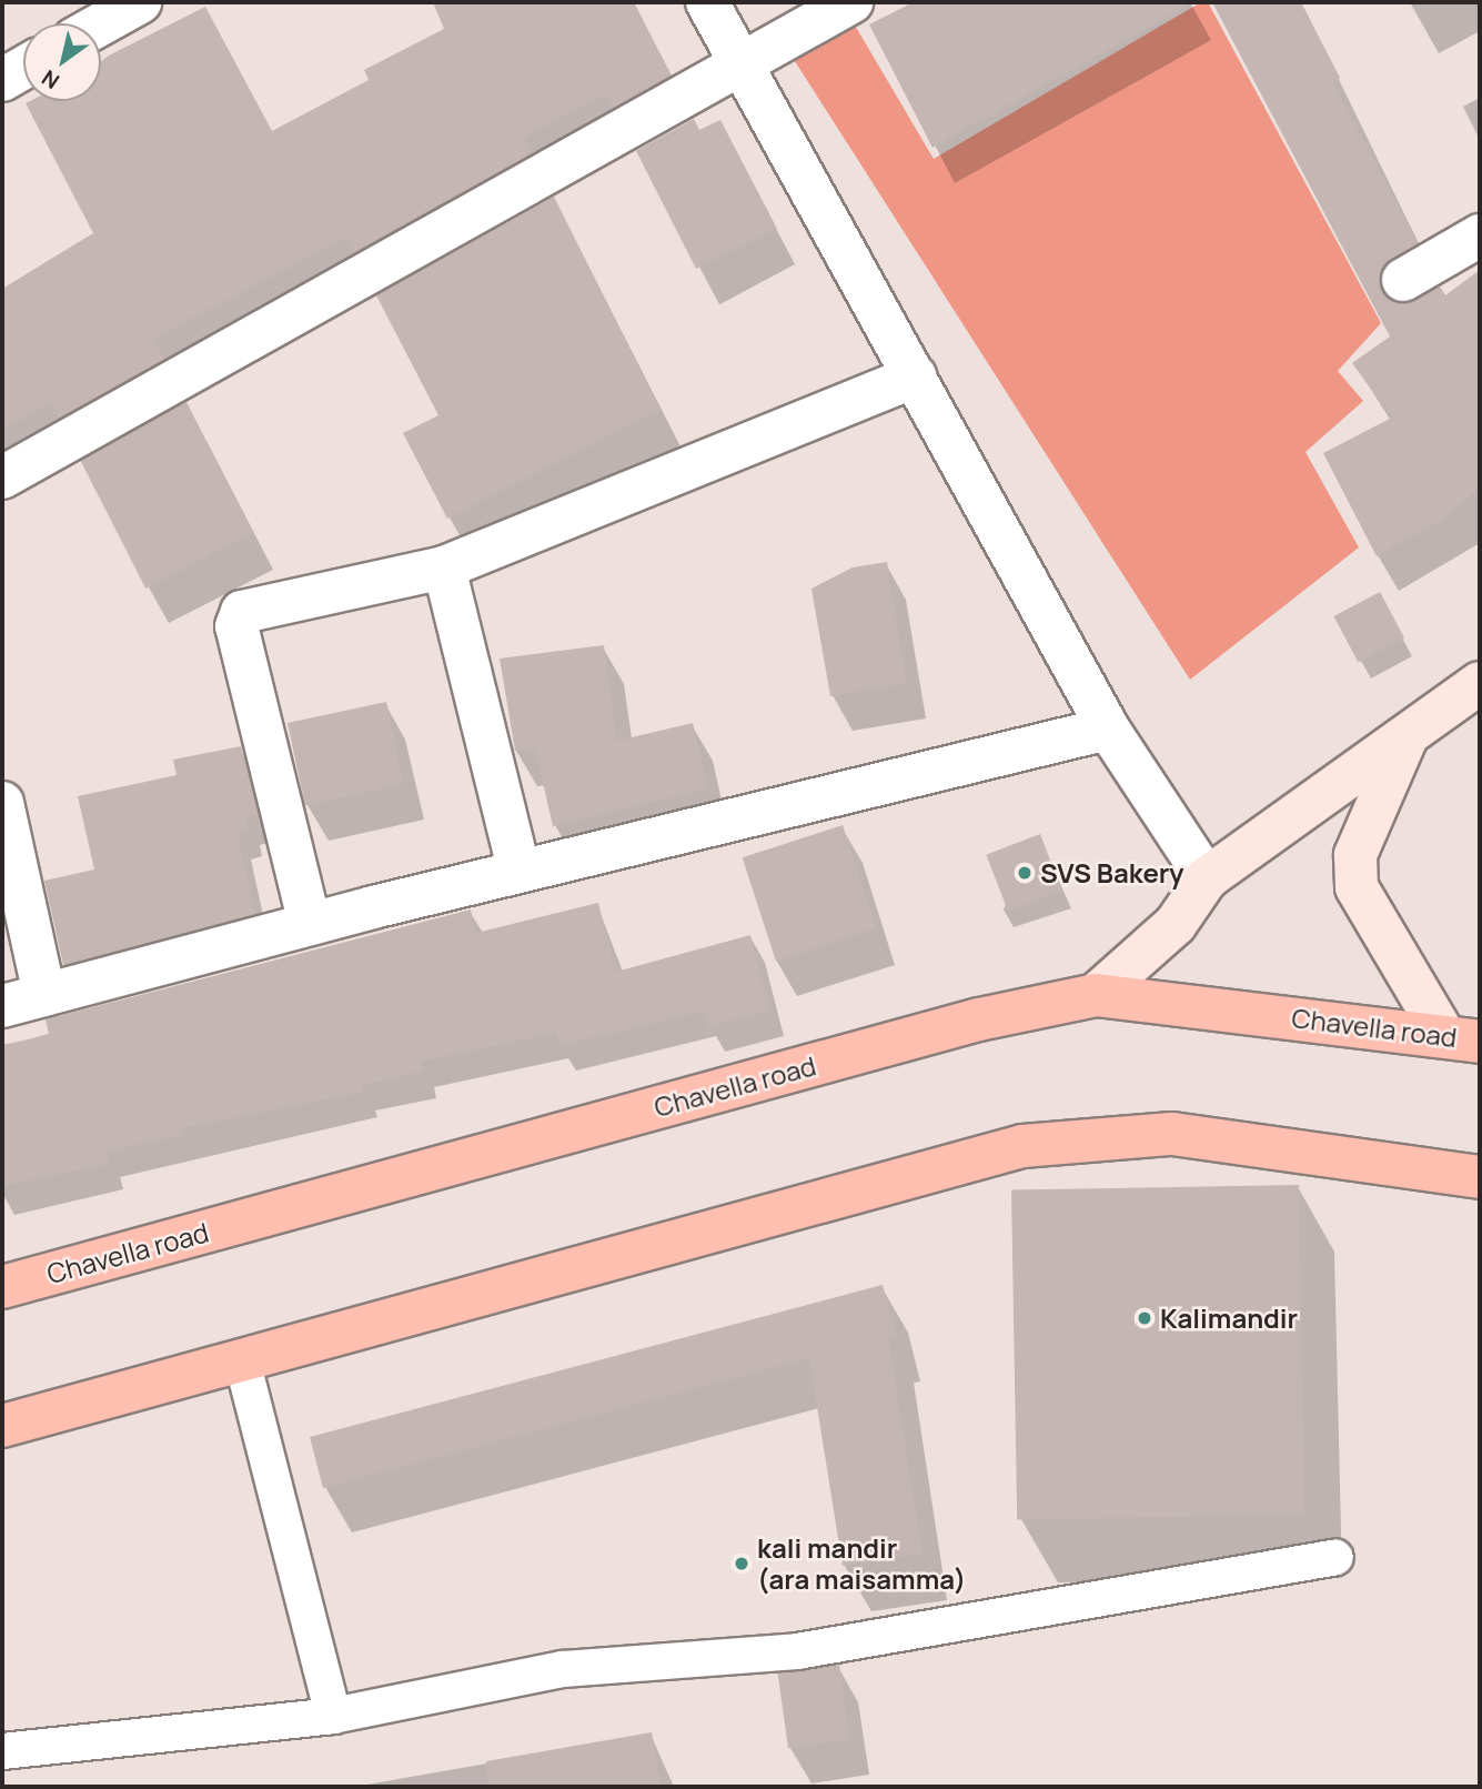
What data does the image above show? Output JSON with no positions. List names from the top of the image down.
{
  "streets": {
    "highway": ["Chavella road"]
  },
  "places": ["SVS Bakery", "Kalimandir", "kali mandir (ara maisamma)"],
  "north": "bottom left"
}
